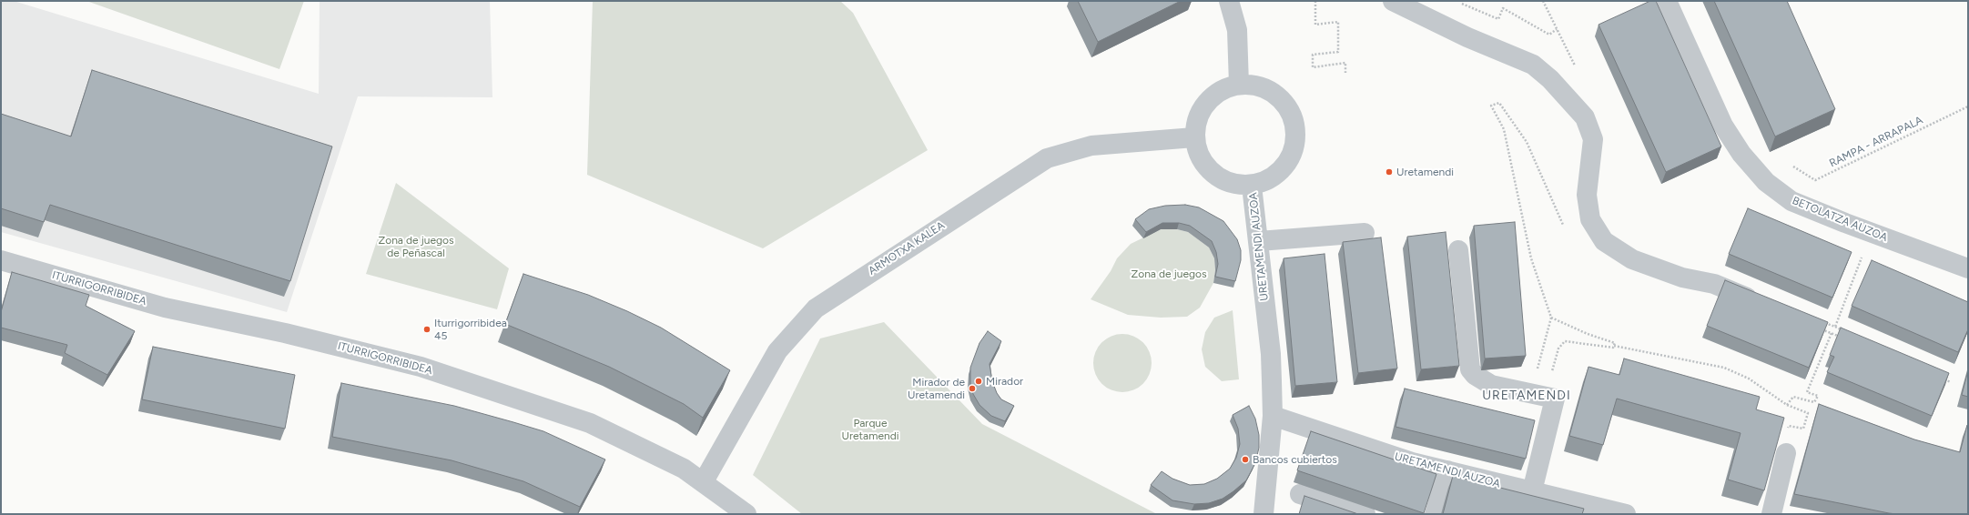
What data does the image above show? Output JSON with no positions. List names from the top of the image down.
{
  "streets": {
    "street": [
      "BETOLATZA AUZOA",
      "URETAMENDI AUZOA",
      "ARMOTXA KALEA",
      "ITURRIGORRIBIDEA"
    ],
    "path": ["RAMPA - ARRAPALA"]
  },
  "crossings": [
    ["URETAMENDI AUZOA", "ARMOTXA KALEA"],
    ["ARMOTXA KALEA", "ITURRIGORRIBIDEA"]
  ],
  "districts": ["URETAMENDI"],
  "parks": ["Zona de juegos de Peñascal", "Zona de juegos", "Parque Uretamendi"],
  "places": [
    "Uretamendi",
    "Iturrigorribidea 45",
    "Mirador",
    "Mirador de Uretamendi",
    "Bancos cubiertos"
  ]
}
